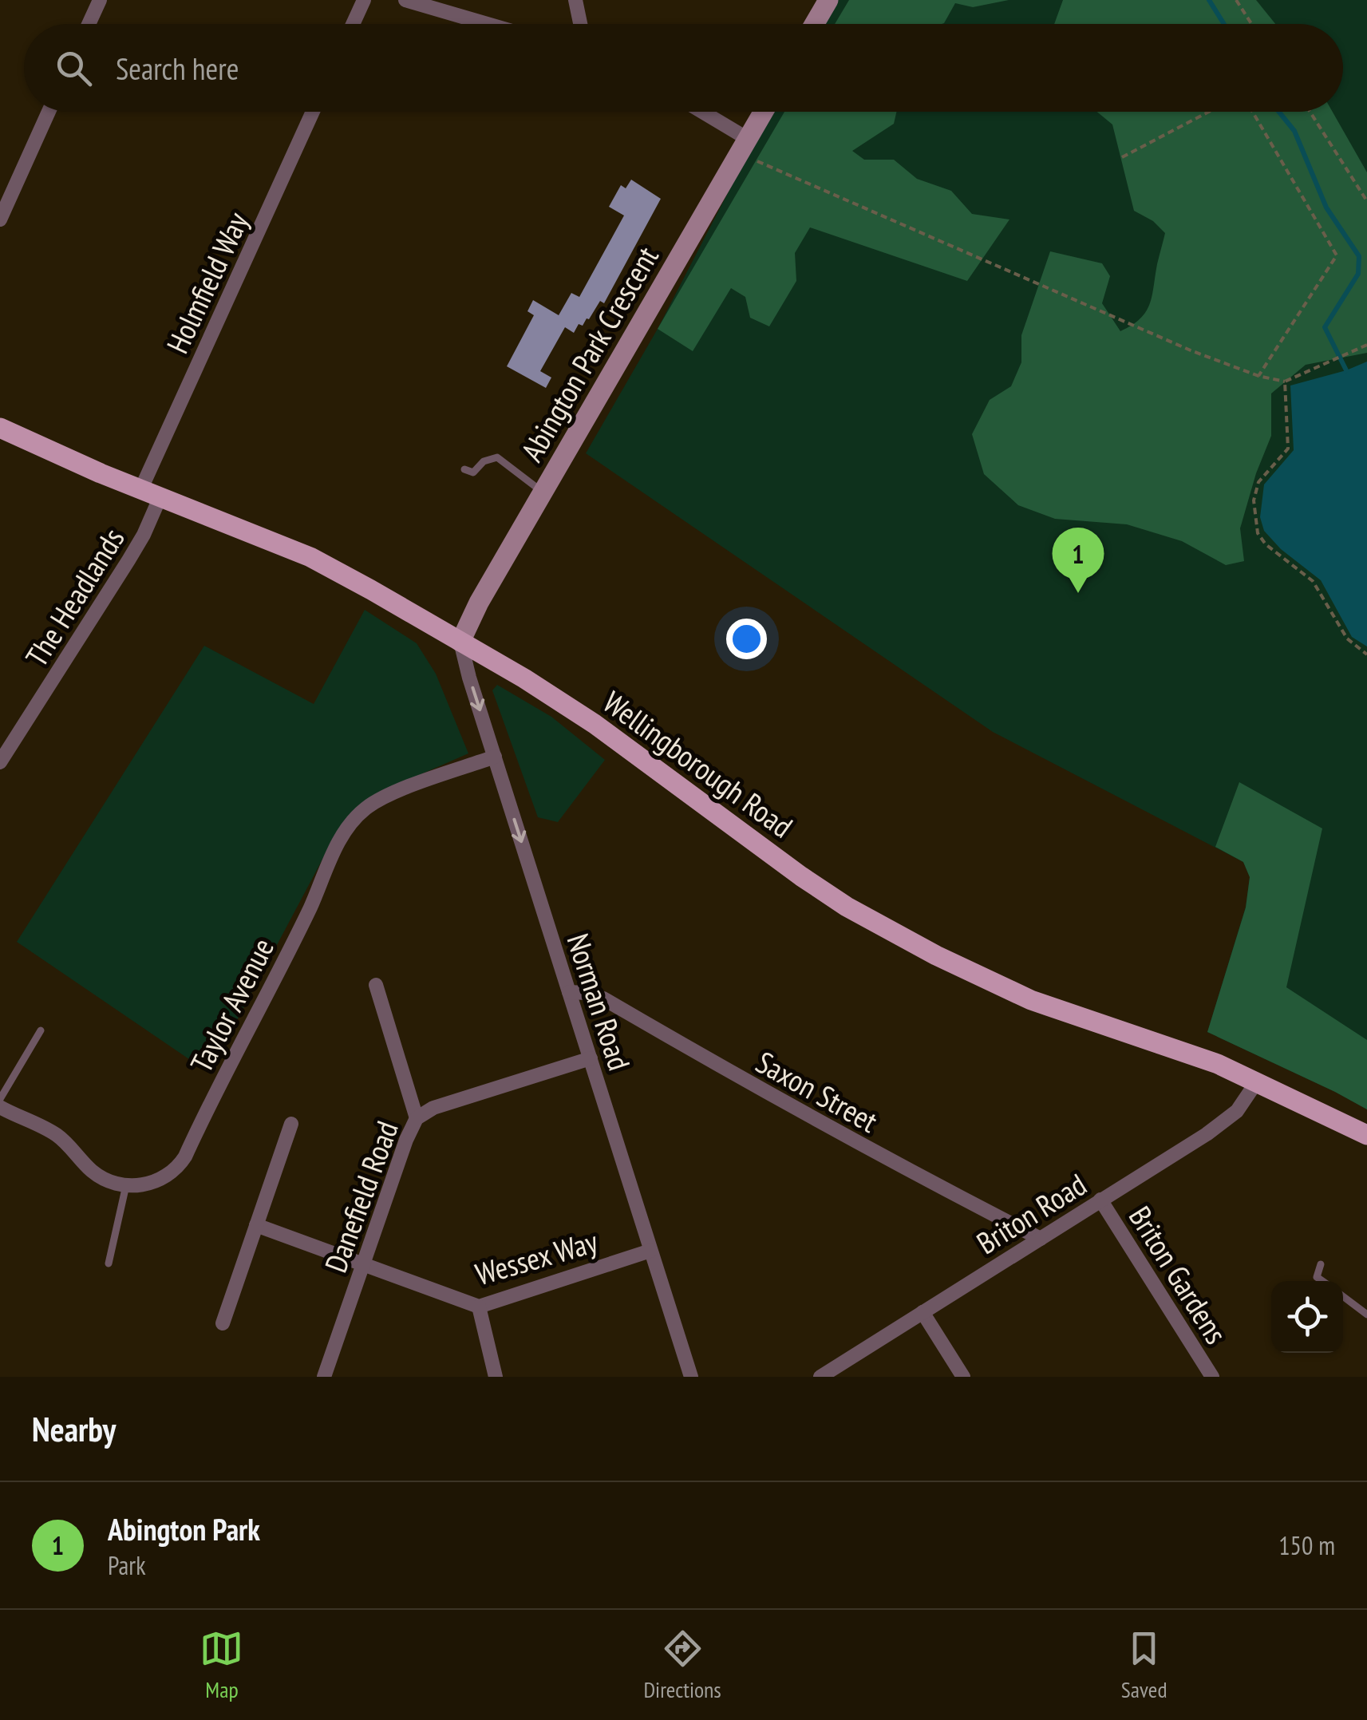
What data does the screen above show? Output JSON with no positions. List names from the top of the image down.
{
  "streets": {
    "main road": ["Wellingborough Road"],
    "street": [
      "Holmfield Way",
      "Abington Park Crescent",
      "The Headlands",
      "Norman Road",
      "Taylor Avenue",
      "Saxon Street",
      "Danefield Road",
      "Briton Road",
      "Wessex Way",
      "Briton Gardens"
    ]
  },
  "crossings": [
    ["Holmfield Way", "Wellingborough Road"],
    ["Abington Park Crescent", "Wellingborough Road"],
    ["Abington Park Crescent", "Norman Road"],
    ["The Headlands", "Wellingborough Road"],
    ["Wellingborough Road", "Norman Road"],
    ["Wellingborough Road", "Briton Road"],
    ["Norman Road", "Taylor Avenue"],
    ["Norman Road", "Saxon Street"],
    ["Norman Road", "Danefield Road"],
    ["Norman Road", "Wessex Way"],
    ["Saxon Street", "Briton Road"],
    ["Danefield Road", "Wessex Way"],
    ["Briton Road", "Briton Gardens"]
  ],
  "one_way": ["Norman Road"],
  "page": {
    "search": "Search here",
    "pins": "1",
    "heading": "Nearby",
    "list": [
      {
        "mark": "1",
        "name": "Abington Park",
        "note": "Park",
        "value": "150 m"
      }
    ],
    "nav": ["Map", "Directions", "Saved"]
  }
}
